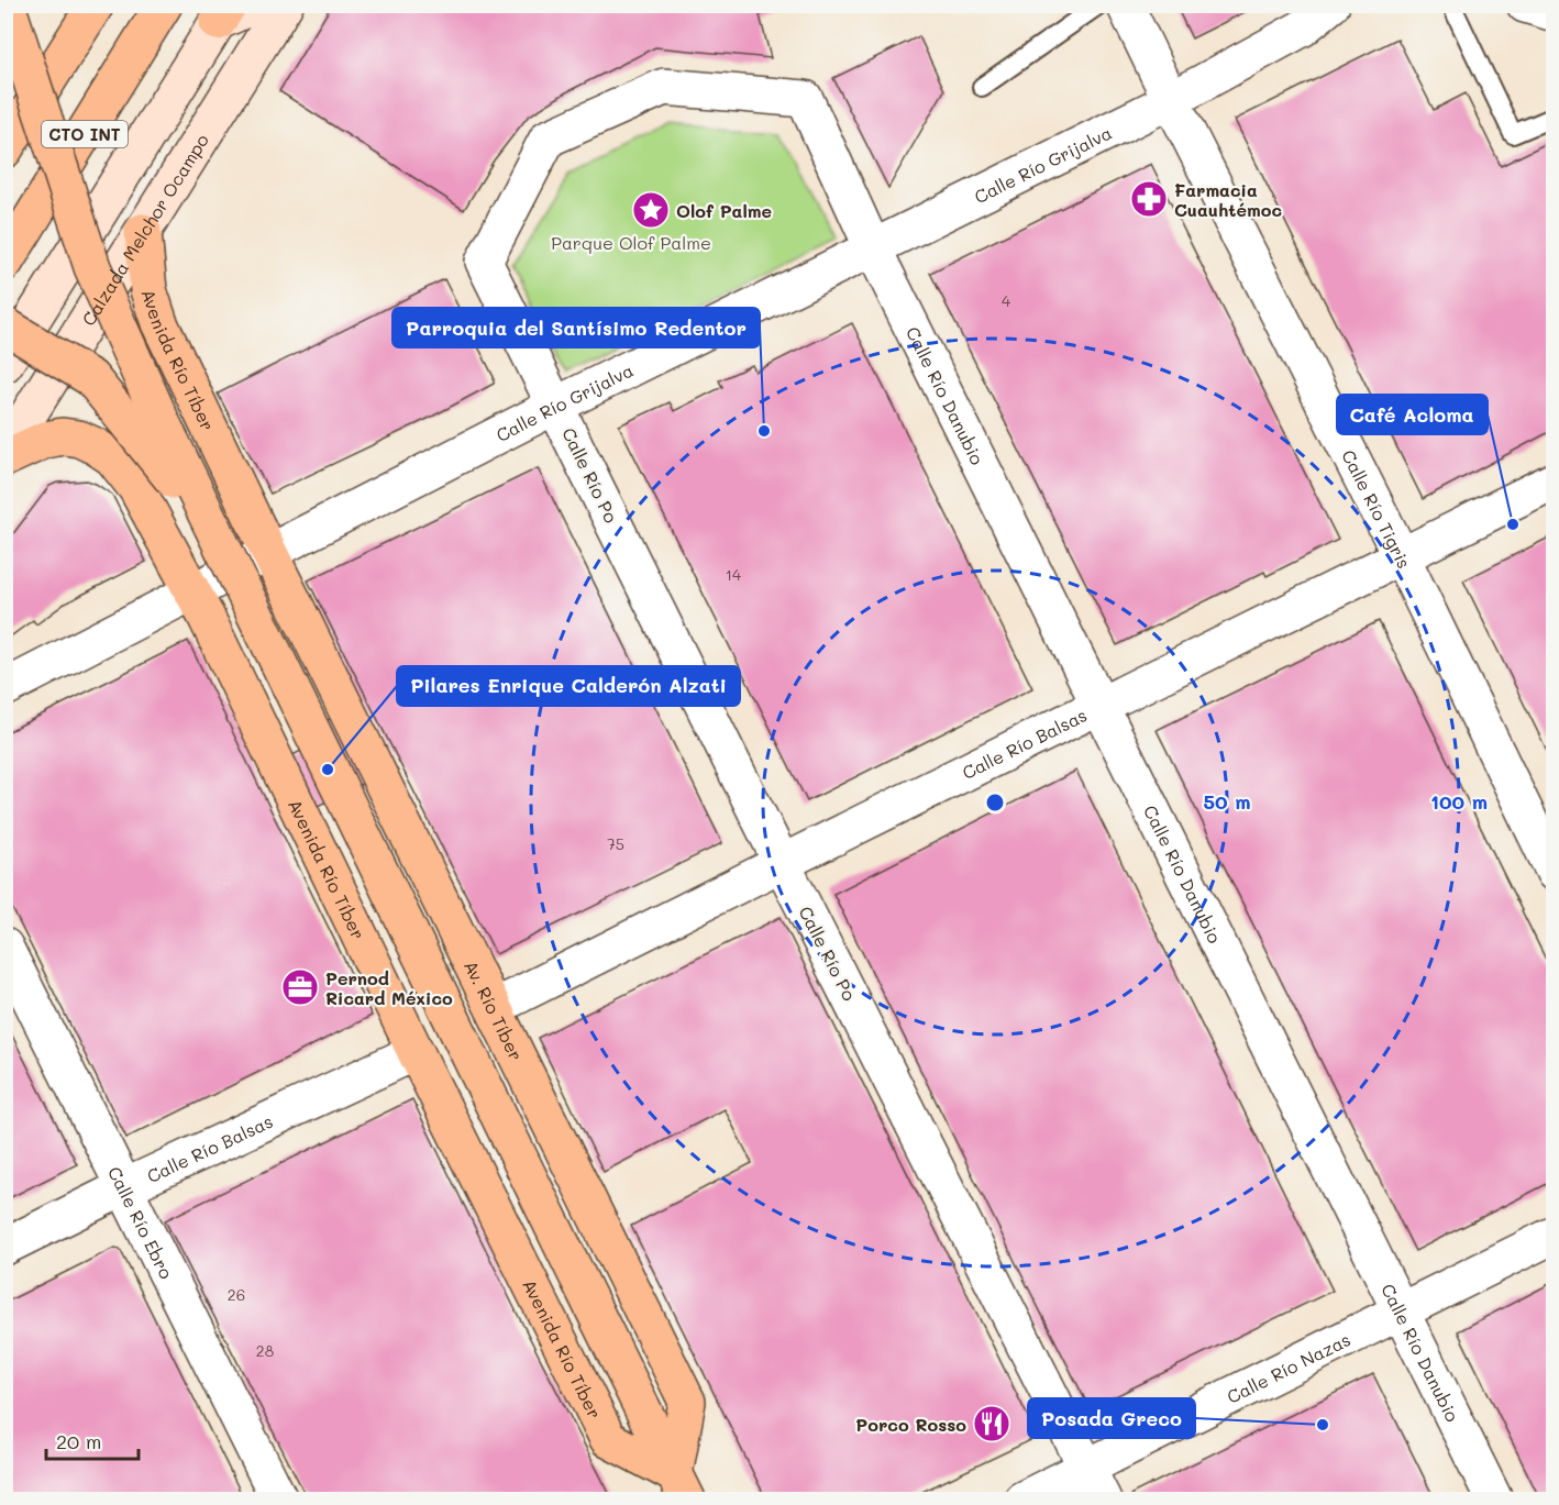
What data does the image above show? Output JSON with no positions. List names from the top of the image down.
{
  "streets": {
    "main road": [
      "CTO INT",
      "Calzada Melchor Ocampo",
      "Avenida Río Tíber",
      "Av. Río Tíber"
    ],
    "street": [
      "Calle Río Grijalva",
      "Calle Río Danubio",
      "Calle Río Po",
      "Calle Río Tigris",
      "Calle Río Balsas",
      "Calle Río Ebro",
      "Calle Río Nazas"
    ]
  },
  "crossings": [
    ["Calle Río Grijalva", "Avenida Río Tíber"],
    ["Calle Río Grijalva", "Calle Río Danubio"],
    ["Calle Río Grijalva", "Calle Río Po"],
    ["Calle Río Grijalva", "Calle Río Tigris"],
    ["Calle Río Grijalva", "Av. Río Tíber"],
    ["Calzada Melchor Ocampo", "Avenida Río Tíber"],
    ["Avenida Río Tíber", "Calle Río Balsas"],
    ["Avenida Río Tíber", "Av. Río Tíber"],
    ["Calle Río Danubio", "Calle Río Po"],
    ["Calle Río Danubio", "Calle Río Balsas"],
    ["Calle Río Danubio", "Calle Río Nazas"],
    ["Calle Río Po", "Calle Río Balsas"],
    ["Calle Río Po", "Calle Río Nazas"],
    ["Calle Río Tigris", "Calle Río Balsas"],
    ["Calle Río Balsas", "Av. Río Tíber"],
    ["Calle Río Balsas", "Calle Río Ebro"]
  ],
  "parks": ["Parque Olof Palme"],
  "places": {
    "pharmacy": ["Farmacia Cuauhtémoc"],
    "place": ["Olof Palme"],
    "other": [
      "Parroquia del Santísimo Redentor",
      "Café Acloma",
      "Pilares Enrique Calderón Alzati",
      "Posada Greco"
    ],
    "office": ["Pernod Ricard México"],
    "restaurant": ["Porco Rosso"]
  },
  "house_numbers": [
    "4",
    "14",
    "75",
    "26",
    "28"
  ],
  "scale_bar": "20 m",
  "rings": ["50 m", "100 m"]
}
